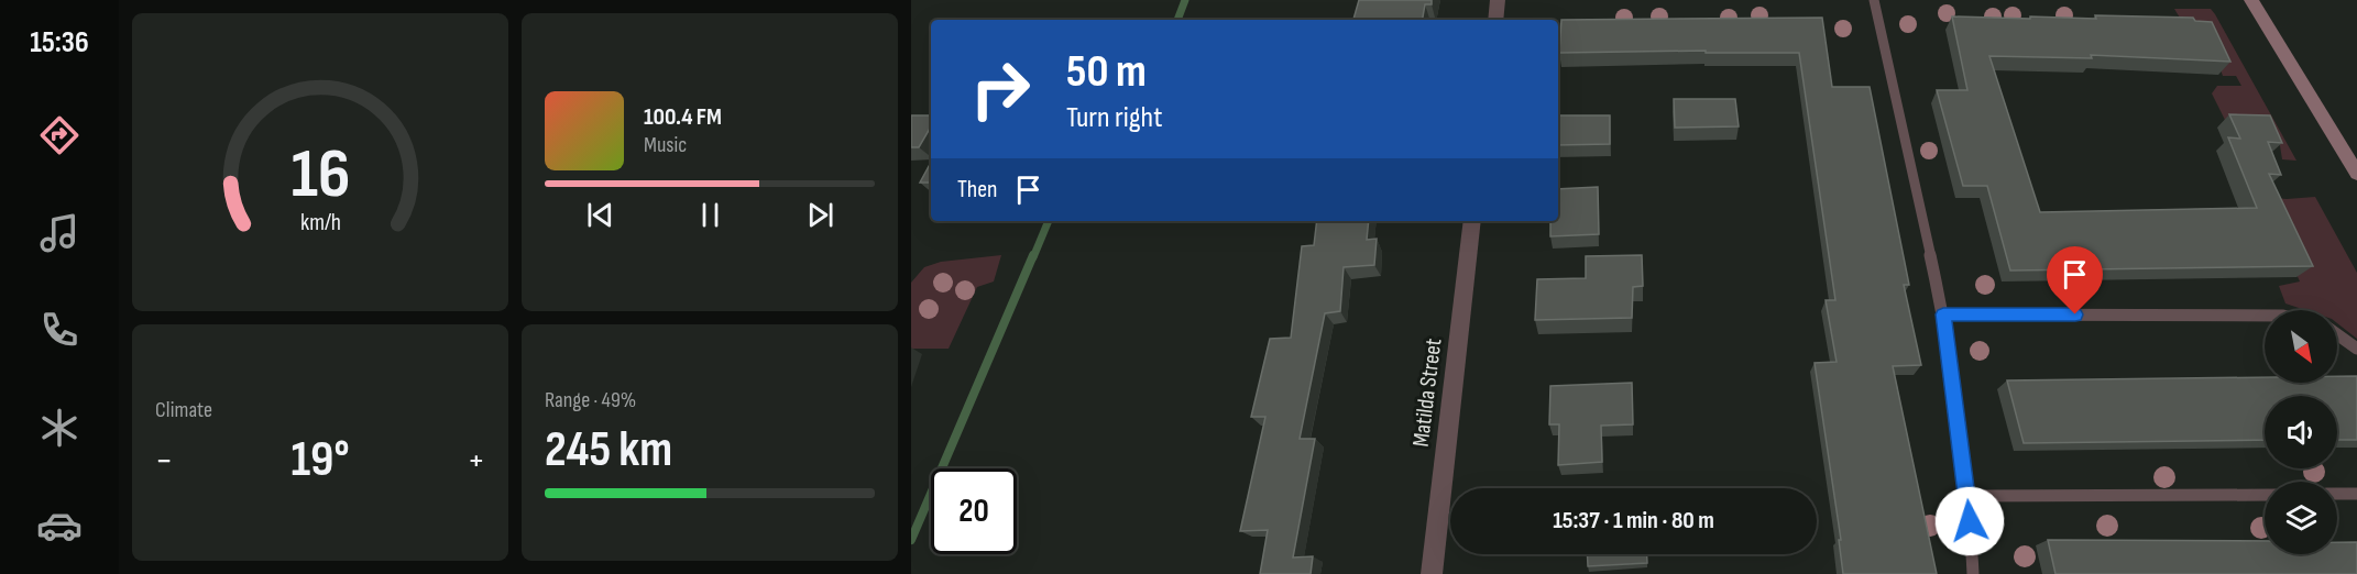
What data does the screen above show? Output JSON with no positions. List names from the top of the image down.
{
  "streets": {
    "street": ["Matilda Street"]
  },
  "north": "bottom right",
  "page": {
    "tabs": "15:36",
    "turn": ["50 m", "Turn right"],
    "song": ["100.4 FM", "Music"],
    "then": "Then",
    "tile": [
      "Climate",
      ["Range · 49%", "245 km"]
    ],
    "heat": ["−", "19°", "+"],
    "limit": "20",
    "trip": "15:37 · 1 min · 80 m",
    "gauge": ["16", "km/h"]
  }
}
